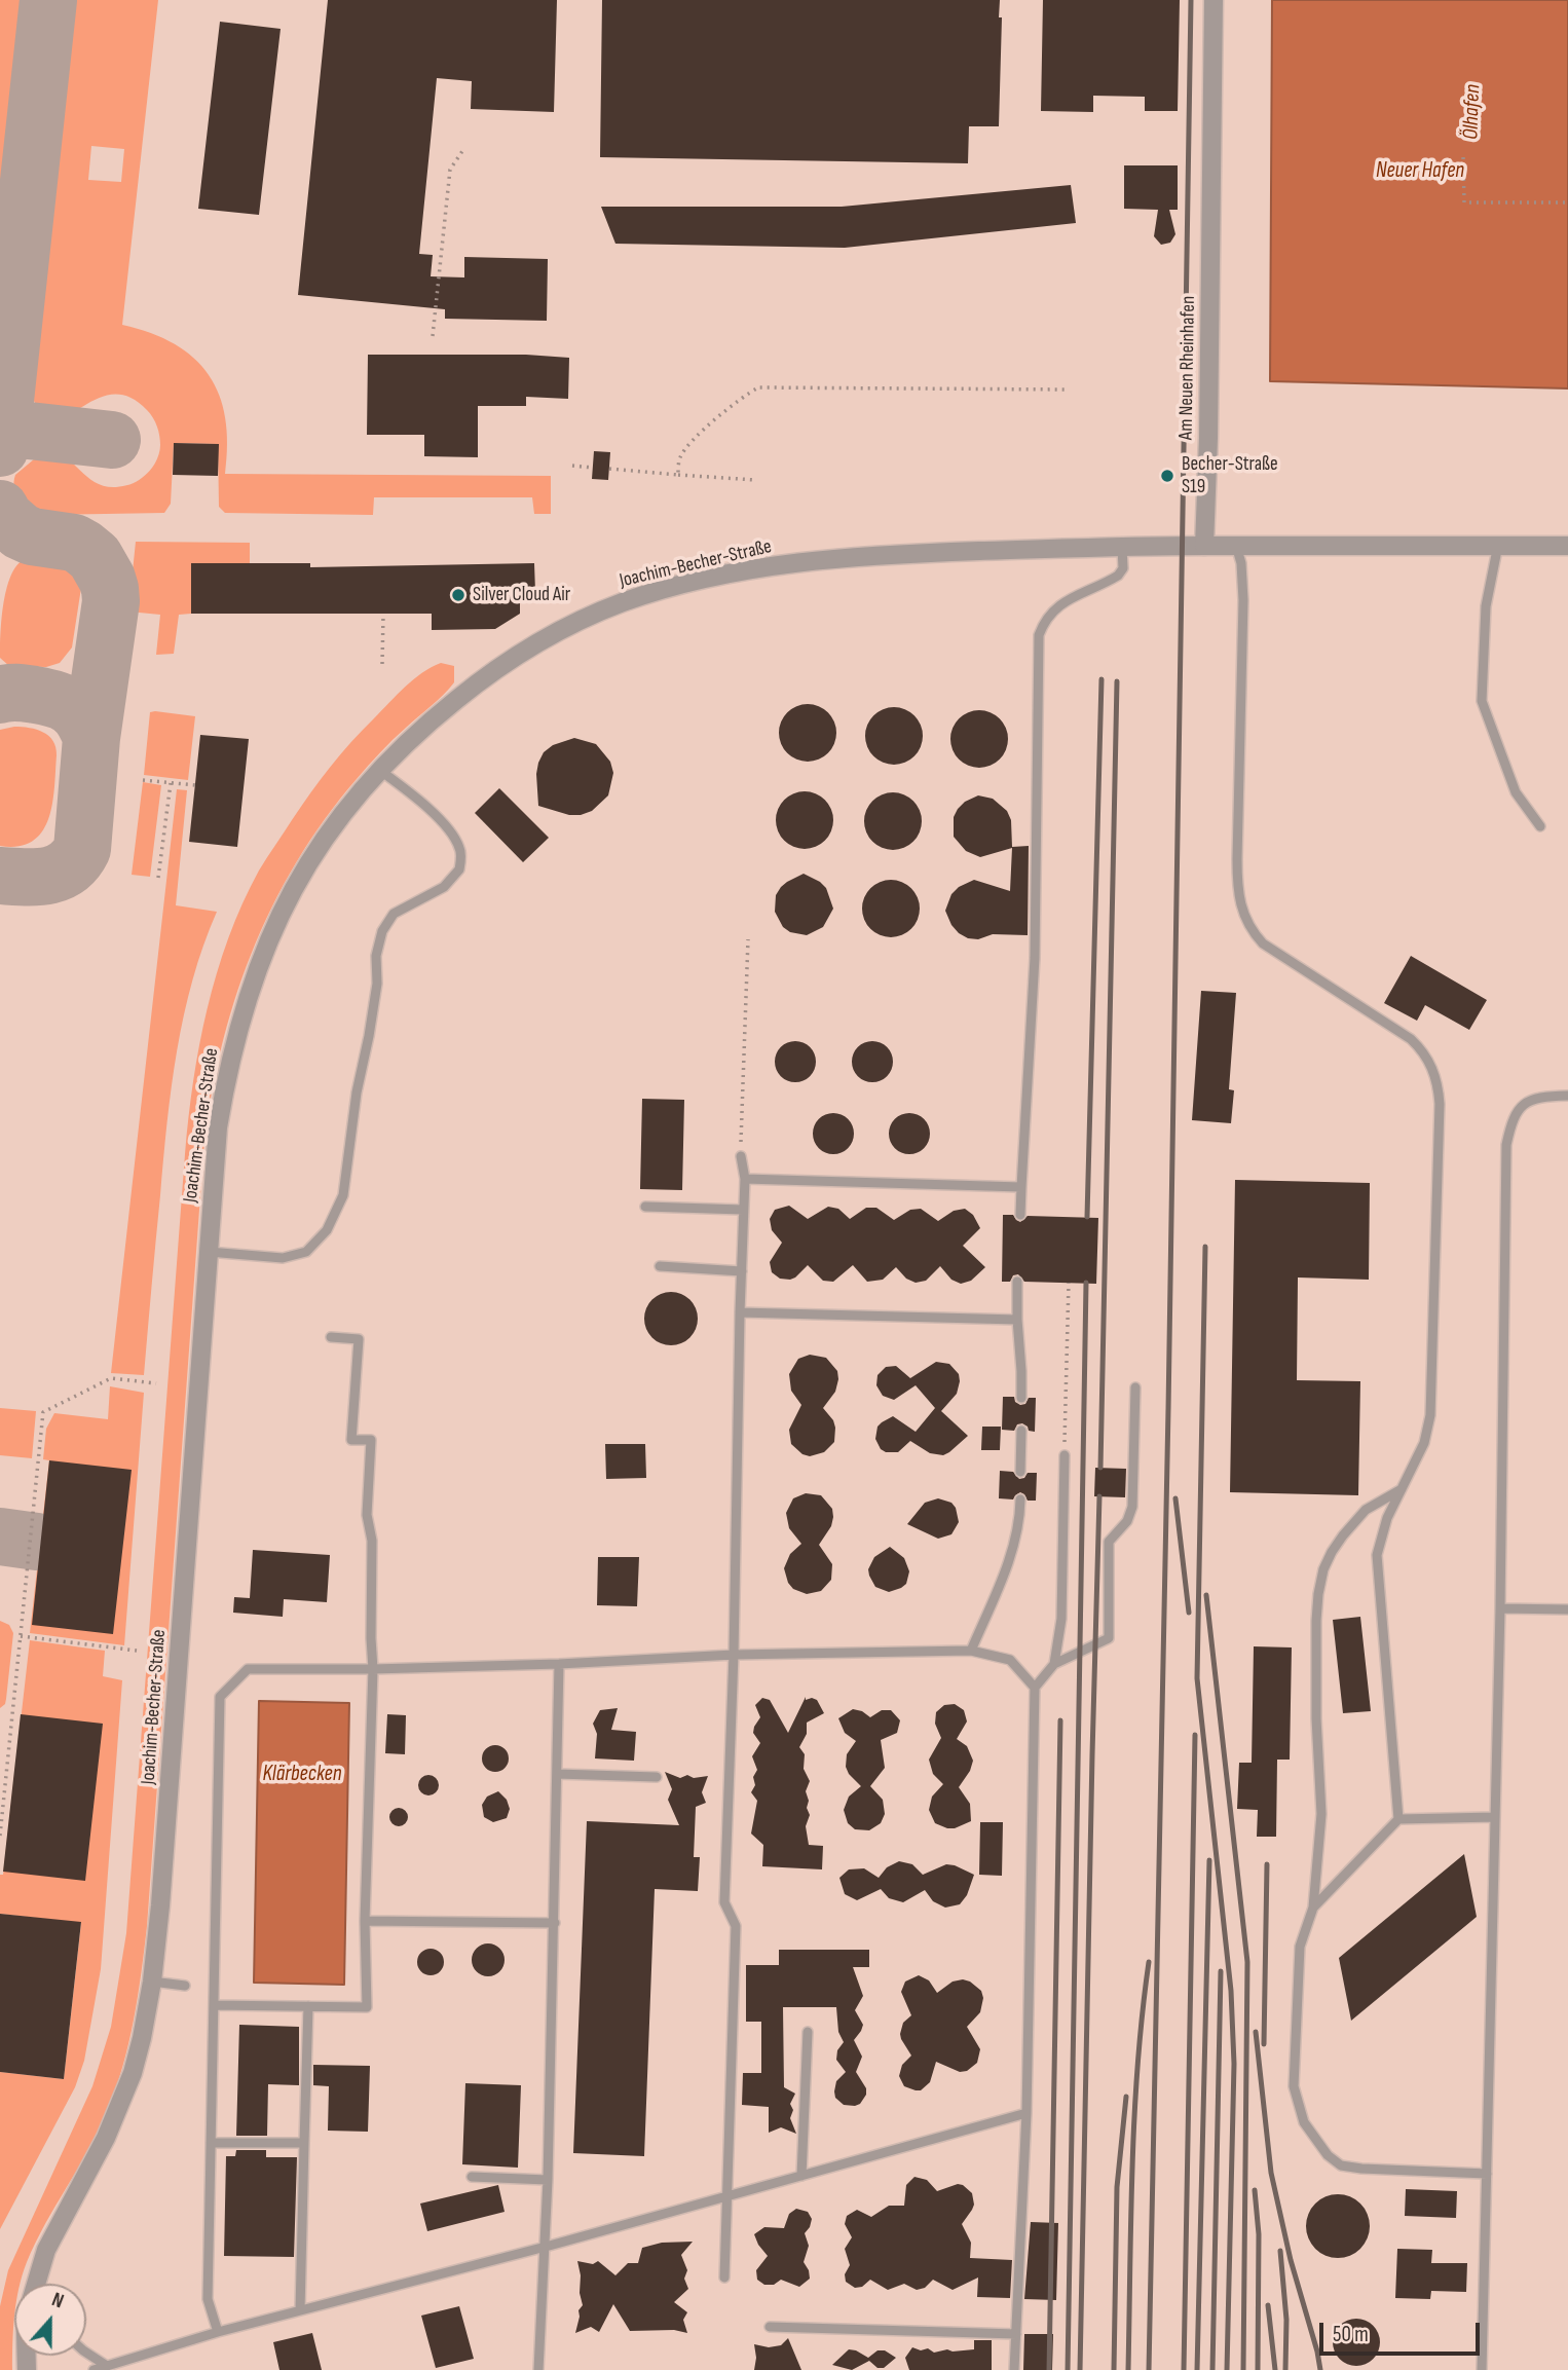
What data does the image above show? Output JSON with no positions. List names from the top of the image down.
{
  "streets": {
    "street": ["Am Neuen Rheinhafen", "Joachim-Becher-Straße"]
  },
  "crossings": [
    ["Am Neuen Rheinhafen", "Joachim-Becher-Straße"]
  ],
  "water": ["Ölhafen", "Neuer Hafen", "Klärbecken"],
  "places": ["Becher-Straße S19", "Silver Cloud Air"],
  "scale_bar": "50 m",
  "north": "top"
}
